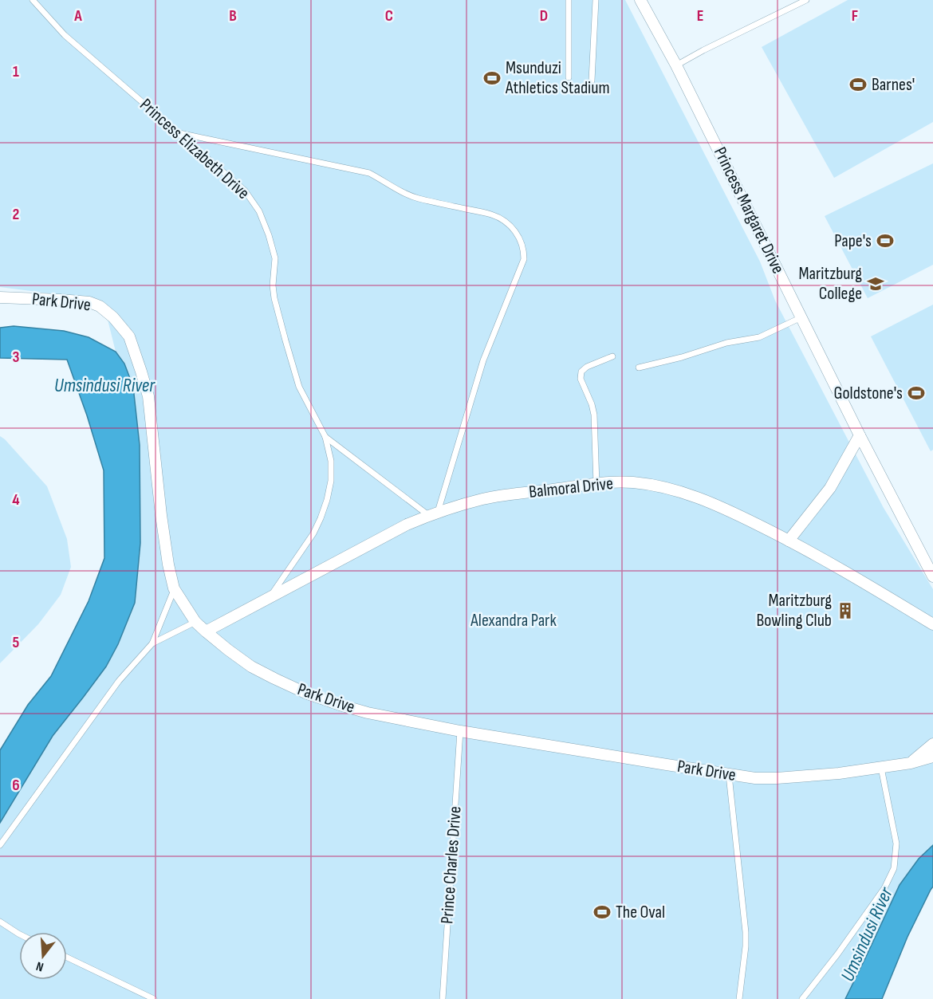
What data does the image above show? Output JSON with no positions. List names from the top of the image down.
{
  "streets": {
    "street": ["Princess Margaret Drive", "Park Drive", "Balmoral Drive"],
    "lane": ["Princess Elizabeth Drive", "Prince Charles Drive"]
  },
  "crossings": [
    ["Princess Elizabeth Drive", "Balmoral Drive"],
    ["Park Drive", "Balmoral Drive"],
    ["Park Drive", "Prince Charles Drive"]
  ],
  "water": ["Umsindusi River"],
  "parks": ["Alexandra Park"],
  "places": {
    "sports": [
      "Msunduzi Athletics Stadium",
      "Barnes'",
      "Pape's",
      "Goldstone's",
      "The Oval"
    ],
    "school or university": ["Maritzburg College"],
    "building": ["Maritzburg Bowling Club"]
  },
  "north": "bottom",
  "grid": {
    "columns": [
      "A",
      "B",
      "C",
      "D",
      "E",
      "F"
    ],
    "rows": [
      "1",
      "2",
      "3",
      "4",
      "5",
      "6"
    ]
  }
}
